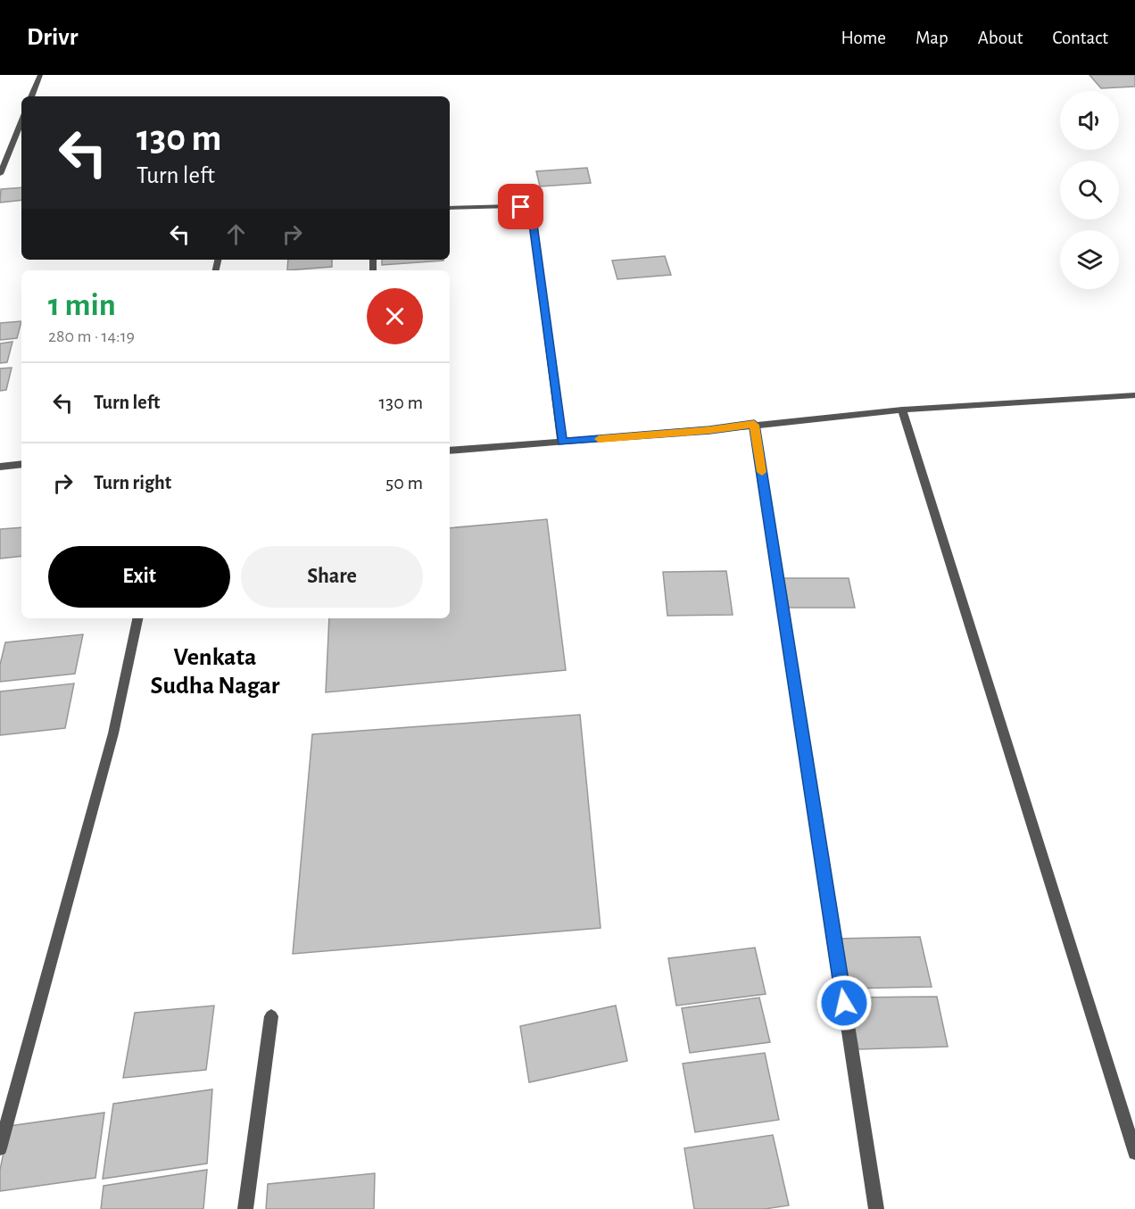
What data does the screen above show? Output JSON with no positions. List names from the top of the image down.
{
  "districts": ["Venkata Sudha Nagar"],
  "page": {
    "header": "Drivr",
    "nav": [
      "Home",
      "Map",
      "About",
      "Contact"
    ],
    "turn": ["130 m", "Turn left"],
    "heading": ["1 min", "280 m · 14:19"],
    "list": [
      {
        "name": "Turn left",
        "value": "130 m"
      },
      {
        "name": "Turn right",
        "value": "50 m"
      }
    ],
    "buttons": ["Exit", "Share"]
  }
}
